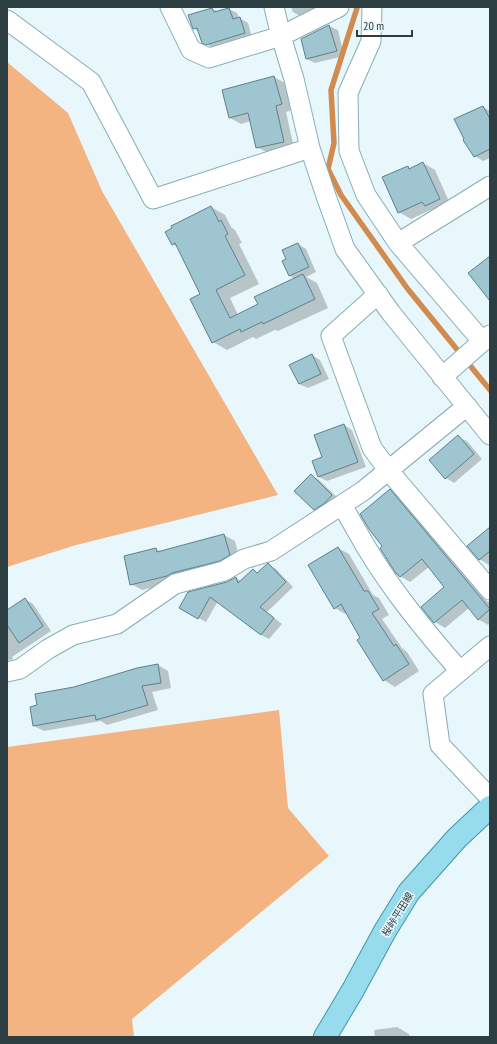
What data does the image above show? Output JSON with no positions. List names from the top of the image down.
{
  "streets": {
    "main road": ["桜峠平田線"]
  },
  "scale_bar": "20 m"
}
